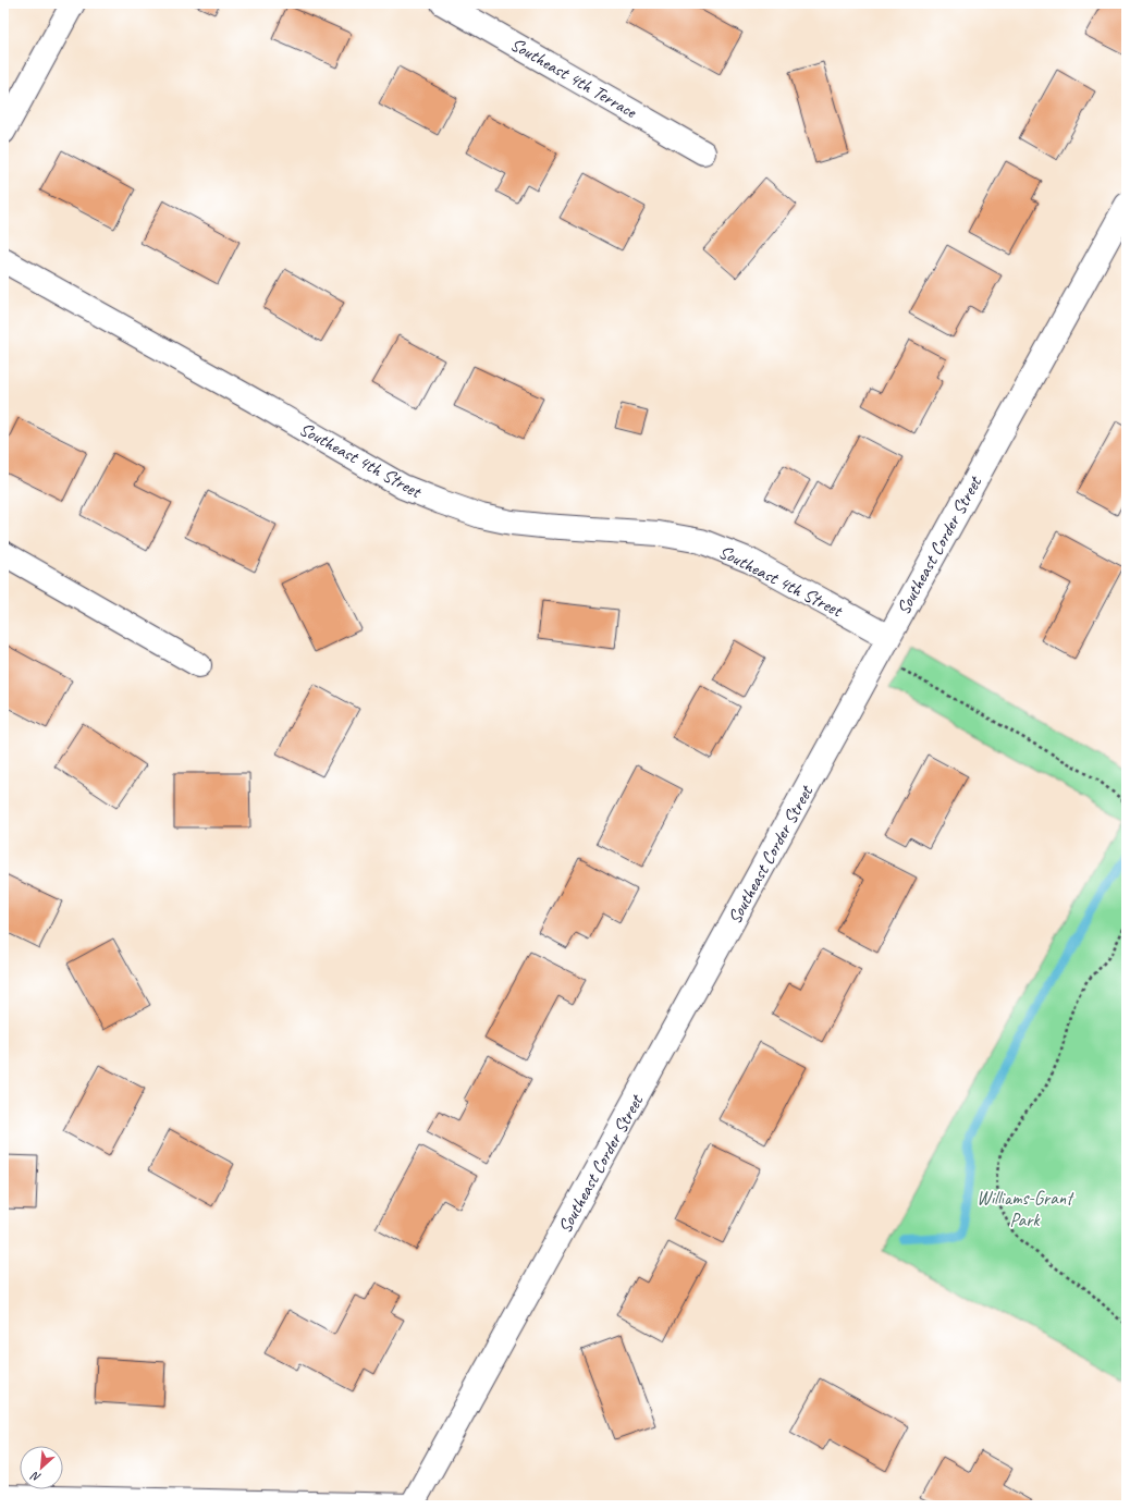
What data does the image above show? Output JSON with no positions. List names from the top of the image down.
{
  "streets": {
    "street": ["Southeast 4th Terrace", "Southeast 4th Street", "Southeast Corder Street"]
  },
  "crossings": [
    ["Southeast 4th Street", "Southeast Corder Street"]
  ],
  "parks": ["Williams-Grant Park"],
  "north": "bottom left"
}
